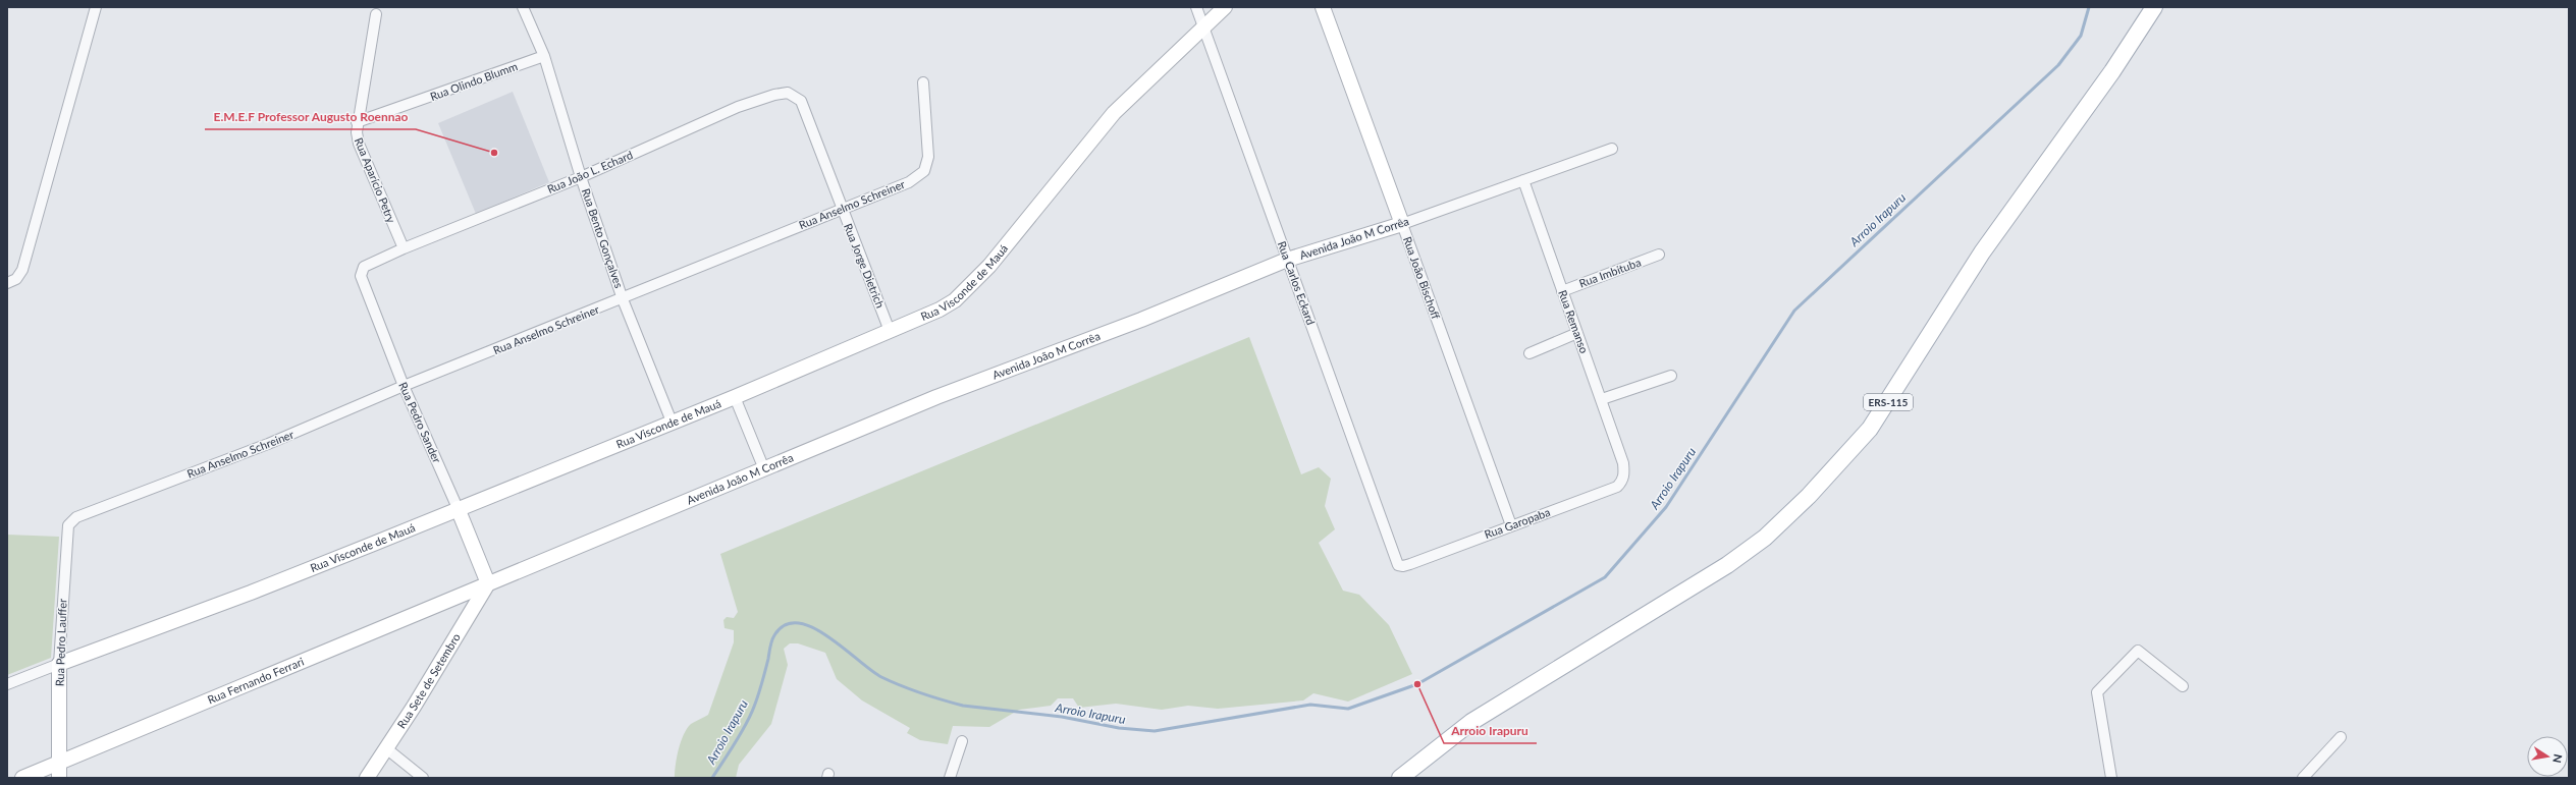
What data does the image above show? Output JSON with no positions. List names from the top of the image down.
{
  "streets": {
    "main road": [
      "Avenida João M Corrêa",
      "Rua João Bischoff",
      "Rua Visconde de Mauá",
      "ERS-115",
      "Rua Pedro Sander",
      "Rua Pedro Lauffer",
      "Rua Fernando Ferrari",
      "Rua Sete de Setembro"
    ],
    "street": [
      "Rua Olindo Blumm",
      "Rua João L. Echard",
      "Rua Aparício Petry",
      "Rua Anselmo Schreiner",
      "Rua Bento Gonçalves",
      "Rua Jorge Dietrich",
      "Rua Imbituba",
      "Rua Carlos Eckard",
      "Rua Remanso",
      "Rua Garopaba"
    ]
  },
  "crossings": [
    ["Rua Olindo Blumm", "Rua Aparício Petry"],
    ["Rua Olindo Blumm", "Rua Bento Gonçalves"],
    ["Rua João L. Echard", "Rua Aparício Petry"],
    ["Rua João L. Echard", "Rua Bento Gonçalves"],
    ["Rua João L. Echard", "Rua Jorge Dietrich"],
    ["Rua João L. Echard", "Rua Pedro Sander"],
    ["Rua Anselmo Schreiner", "Rua Bento Gonçalves"],
    ["Rua Anselmo Schreiner", "Rua Jorge Dietrich"],
    ["Rua Anselmo Schreiner", "Rua Pedro Sander"],
    ["Rua Anselmo Schreiner", "Rua Pedro Lauffer"],
    ["Rua Bento Gonçalves", "Rua Visconde de Mauá"],
    ["Avenida João M Corrêa", "Rua João Bischoff"],
    ["Avenida João M Corrêa", "Rua Carlos Eckard"],
    ["Avenida João M Corrêa", "Rua Remanso"],
    ["Avenida João M Corrêa", "Rua Pedro Sander"],
    ["Avenida João M Corrêa", "Rua Fernando Ferrari"],
    ["Avenida João M Corrêa", "Rua Sete de Setembro"],
    ["Rua Jorge Dietrich", "Rua Visconde de Mauá"],
    ["Rua Imbituba", "Rua Remanso"],
    ["Rua João Bischoff", "Rua Garopaba"],
    ["Rua Visconde de Mauá", "Rua Carlos Eckard"],
    ["Rua Visconde de Mauá", "Rua Pedro Sander"],
    ["Rua Visconde de Mauá", "Rua Pedro Lauffer"],
    ["Rua Carlos Eckard", "Rua Garopaba"],
    ["Rua Remanso", "Rua Garopaba"],
    ["Rua Pedro Sander", "Rua Fernando Ferrari"],
    ["Rua Pedro Sander", "Rua Sete de Setembro"],
    ["Rua Pedro Lauffer", "Rua Fernando Ferrari"],
    ["Rua Fernando Ferrari", "Rua Sete de Setembro"]
  ],
  "water": ["Arroio Irapuru"],
  "places": ["E.M.E.F Professor Augusto Roennao", "Arroio Irapuru"],
  "north": "right"
}
